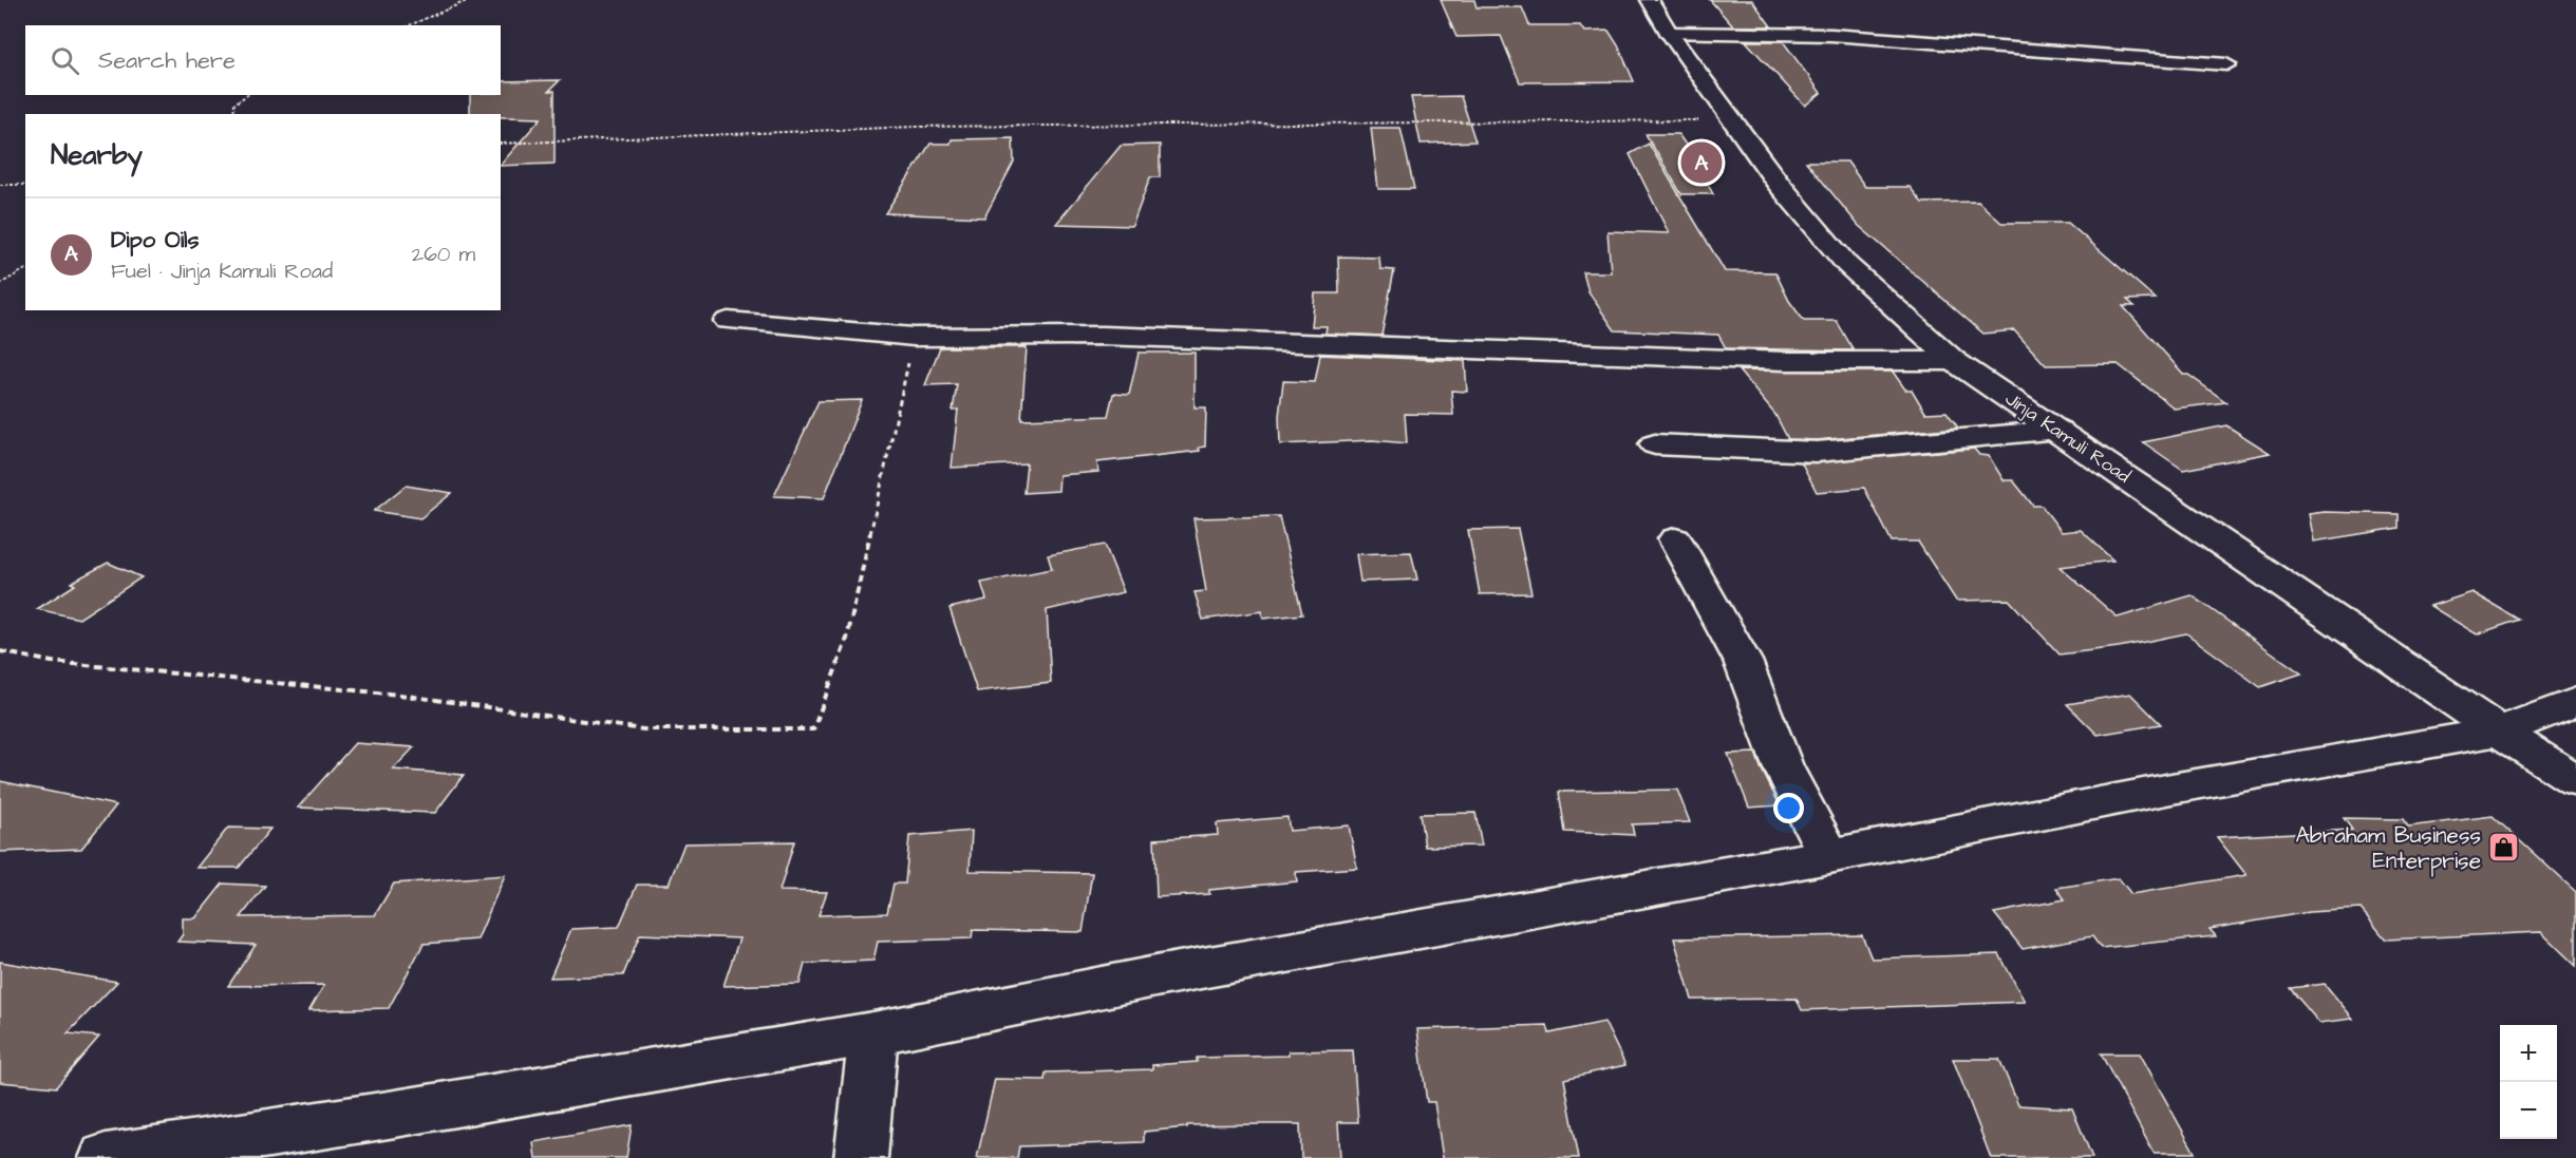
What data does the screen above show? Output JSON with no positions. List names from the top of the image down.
{
  "streets": {
    "street": ["Jinja Kamuli Road"]
  },
  "places": {
    "shop": ["Abraham Business Enterprise"]
  },
  "page": {
    "search": "Search here",
    "heading": "Nearby",
    "pins": "A",
    "list": [
      {
        "mark": "A",
        "name": "Dipo Oils",
        "note": "Fuel · Jinja Kamuli Road",
        "value": "260 m"
      }
    ],
    "map_buttons": ["+", "−"]
  }
}
